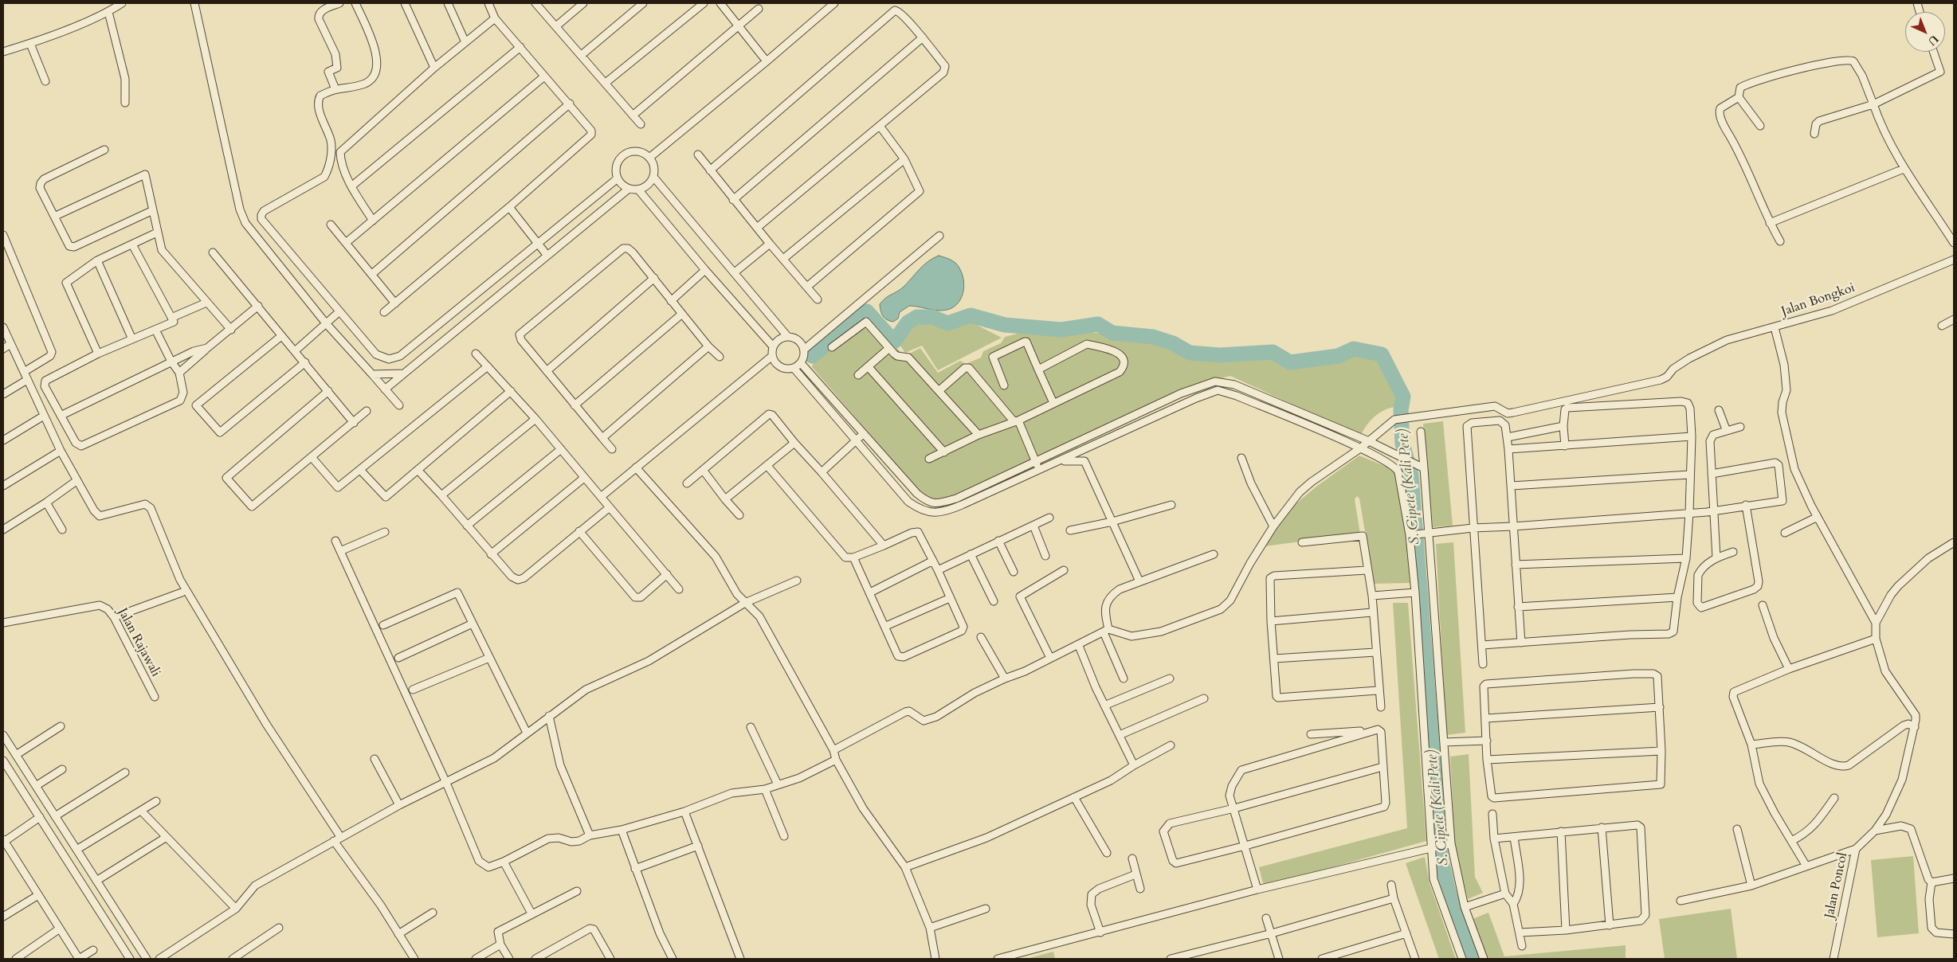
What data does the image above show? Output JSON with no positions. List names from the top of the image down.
{
  "streets": {
    "street": ["Jalan Bongkoi", "Jalan Rajawali", "Jalan Poncol"]
  },
  "water": ["S. Cipete (Kali Pete)"],
  "north": "bottom right"
}
